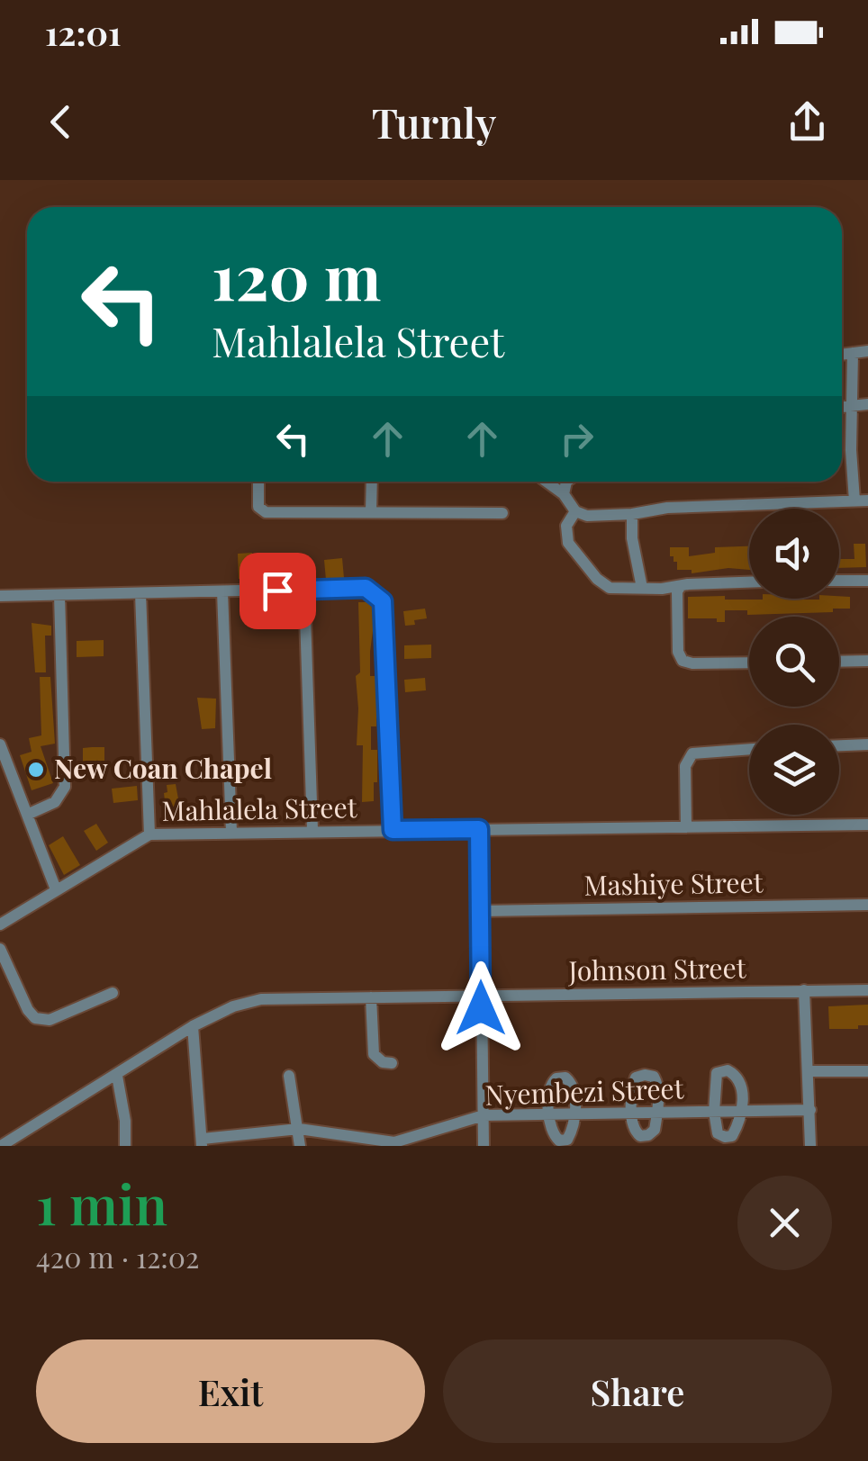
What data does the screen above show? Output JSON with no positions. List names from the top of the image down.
{
  "streets": {
    "street": [
      "Mahlalela Street",
      "Mashiye Street",
      "Johnson Street",
      "Nyembezi Street"
    ]
  },
  "places": ["New Coan Chapel"],
  "page": {
    "status": "12:01",
    "header": "Turnly",
    "turn": ["120 m", "Mahlalela Street"],
    "heading": ["1 min", "420 m · 12:02"],
    "buttons": ["Exit", "Share"]
  }
}
